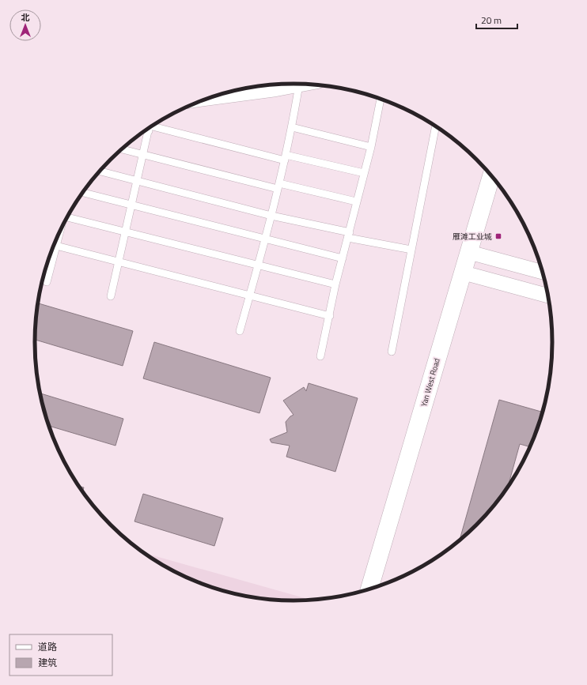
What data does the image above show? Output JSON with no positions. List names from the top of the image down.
{
  "streets": {
    "main road": ["Yan West Road"]
  },
  "places": {
    "transit": ["雁滩工业城"]
  },
  "legend": ["道路", "建筑"],
  "scale_bar": "20 m",
  "north": "top"
}
